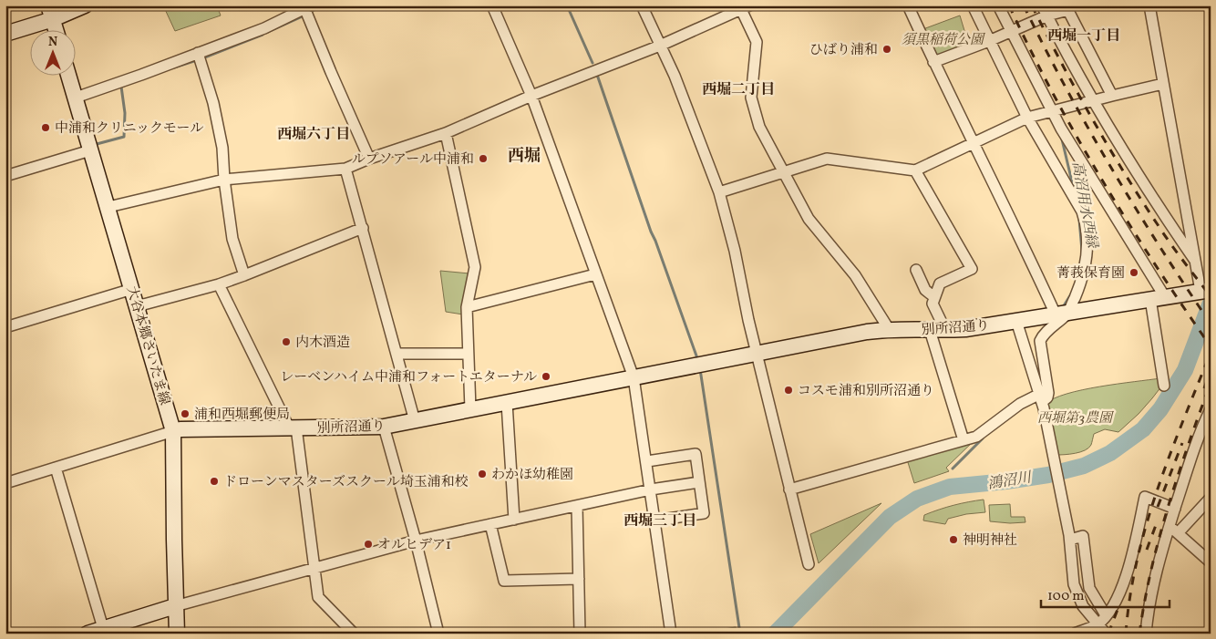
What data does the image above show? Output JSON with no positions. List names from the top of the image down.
{
  "streets": {
    "street": ["別所沼通り", "大谷本郷さいたま線"]
  },
  "crossings": [
    ["別所沼通り", "大谷本郷さいたま線"]
  ],
  "districts": [
    "西堀一丁目",
    "西堀二丁目",
    "西堀六丁目",
    "西堀",
    "西堀三丁目"
  ],
  "water": ["高沼用水西縁", "鴻沼川"],
  "parks": ["須黒稲荷公園", "西堀第3農園"],
  "places": [
    "ひばり浦和",
    "中浦和クリニックモール",
    "ルプソアール中浦和",
    "菁莪保育園",
    "内木酒造",
    "レーベンハイム中浦和フォートエターナル",
    "コスモ浦和別所沼通り",
    "浦和西堀郵便局",
    "わかほ幼稚園",
    "ドローンマスターズスクール埼玉浦和校",
    "神明神社",
    "オルヒデア1"
  ],
  "scale_bar": "100 m",
  "north": "top"
}
